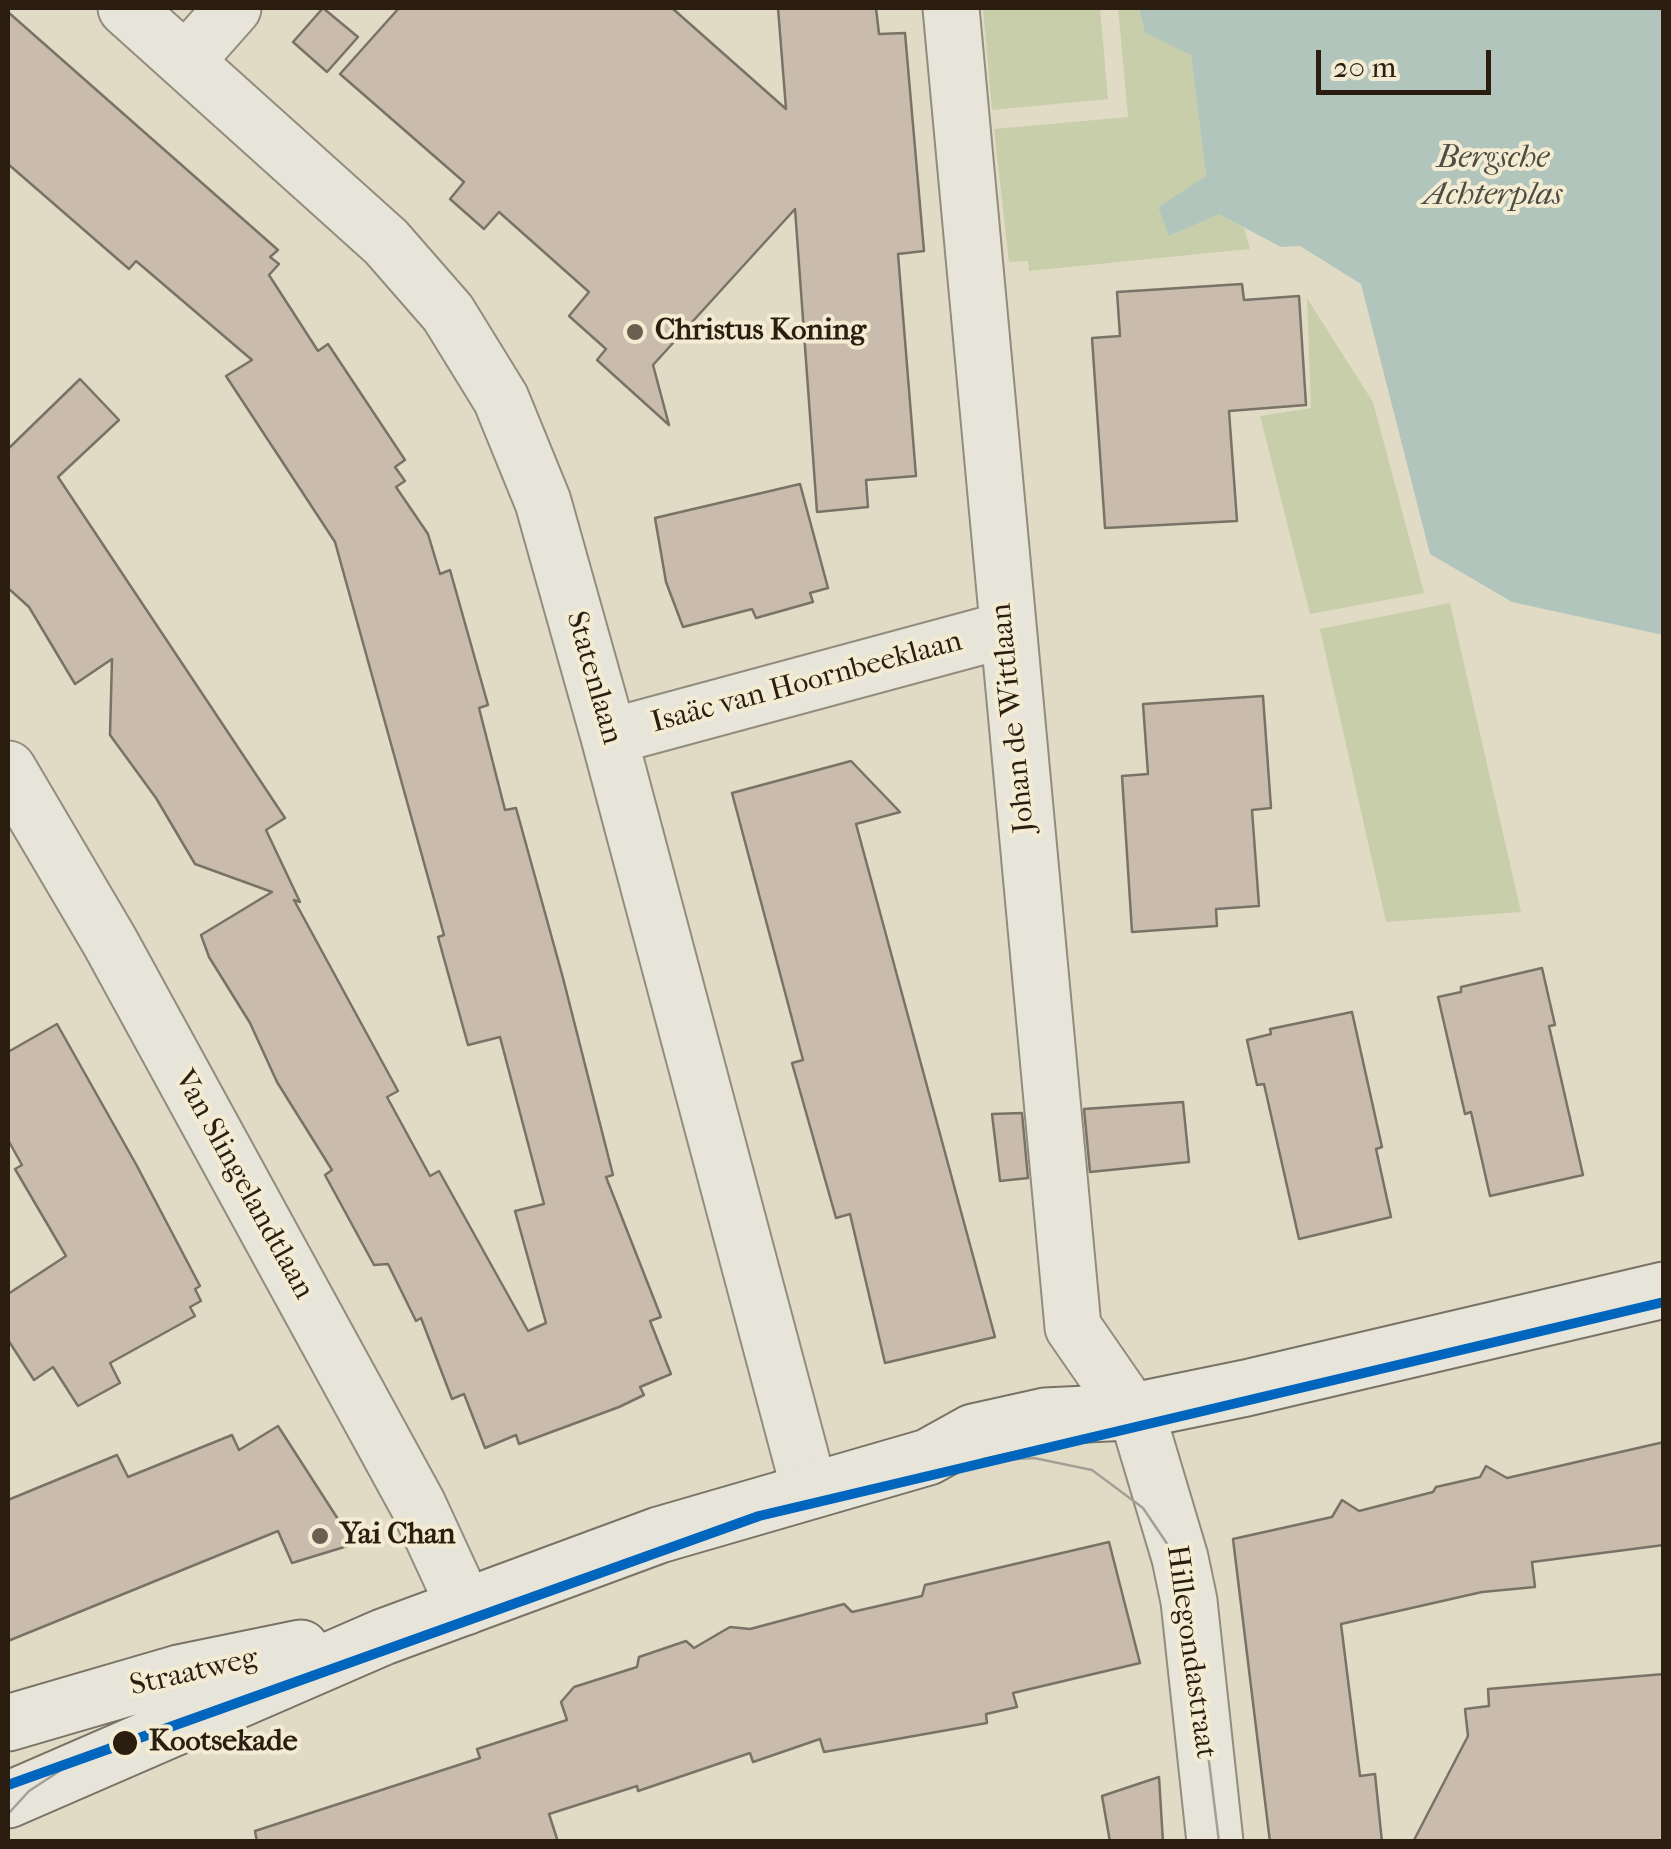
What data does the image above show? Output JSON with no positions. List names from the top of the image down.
{
  "streets": {
    "street": [
      "Statenlaan",
      "Isaäc van Hoornbeeklaan",
      "Johan de Wittlaan",
      "Van Slingelandtlaan",
      "Hillegondastraat",
      "Straatweg"
    ]
  },
  "crossings": [
    ["Statenlaan", "Isaäc van Hoornbeeklaan"],
    ["Statenlaan", "Straatweg"],
    ["Isaäc van Hoornbeeklaan", "Johan de Wittlaan"],
    ["Johan de Wittlaan", "Hillegondastraat"],
    ["Johan de Wittlaan", "Straatweg"],
    ["Van Slingelandtlaan", "Straatweg"],
    ["Hillegondastraat", "Straatweg"]
  ],
  "water": ["Bergsche Achterplas"],
  "places": ["Christus Koning", "Yai Chan", "Kootsekade"],
  "scale_bar": "20 m"
}
